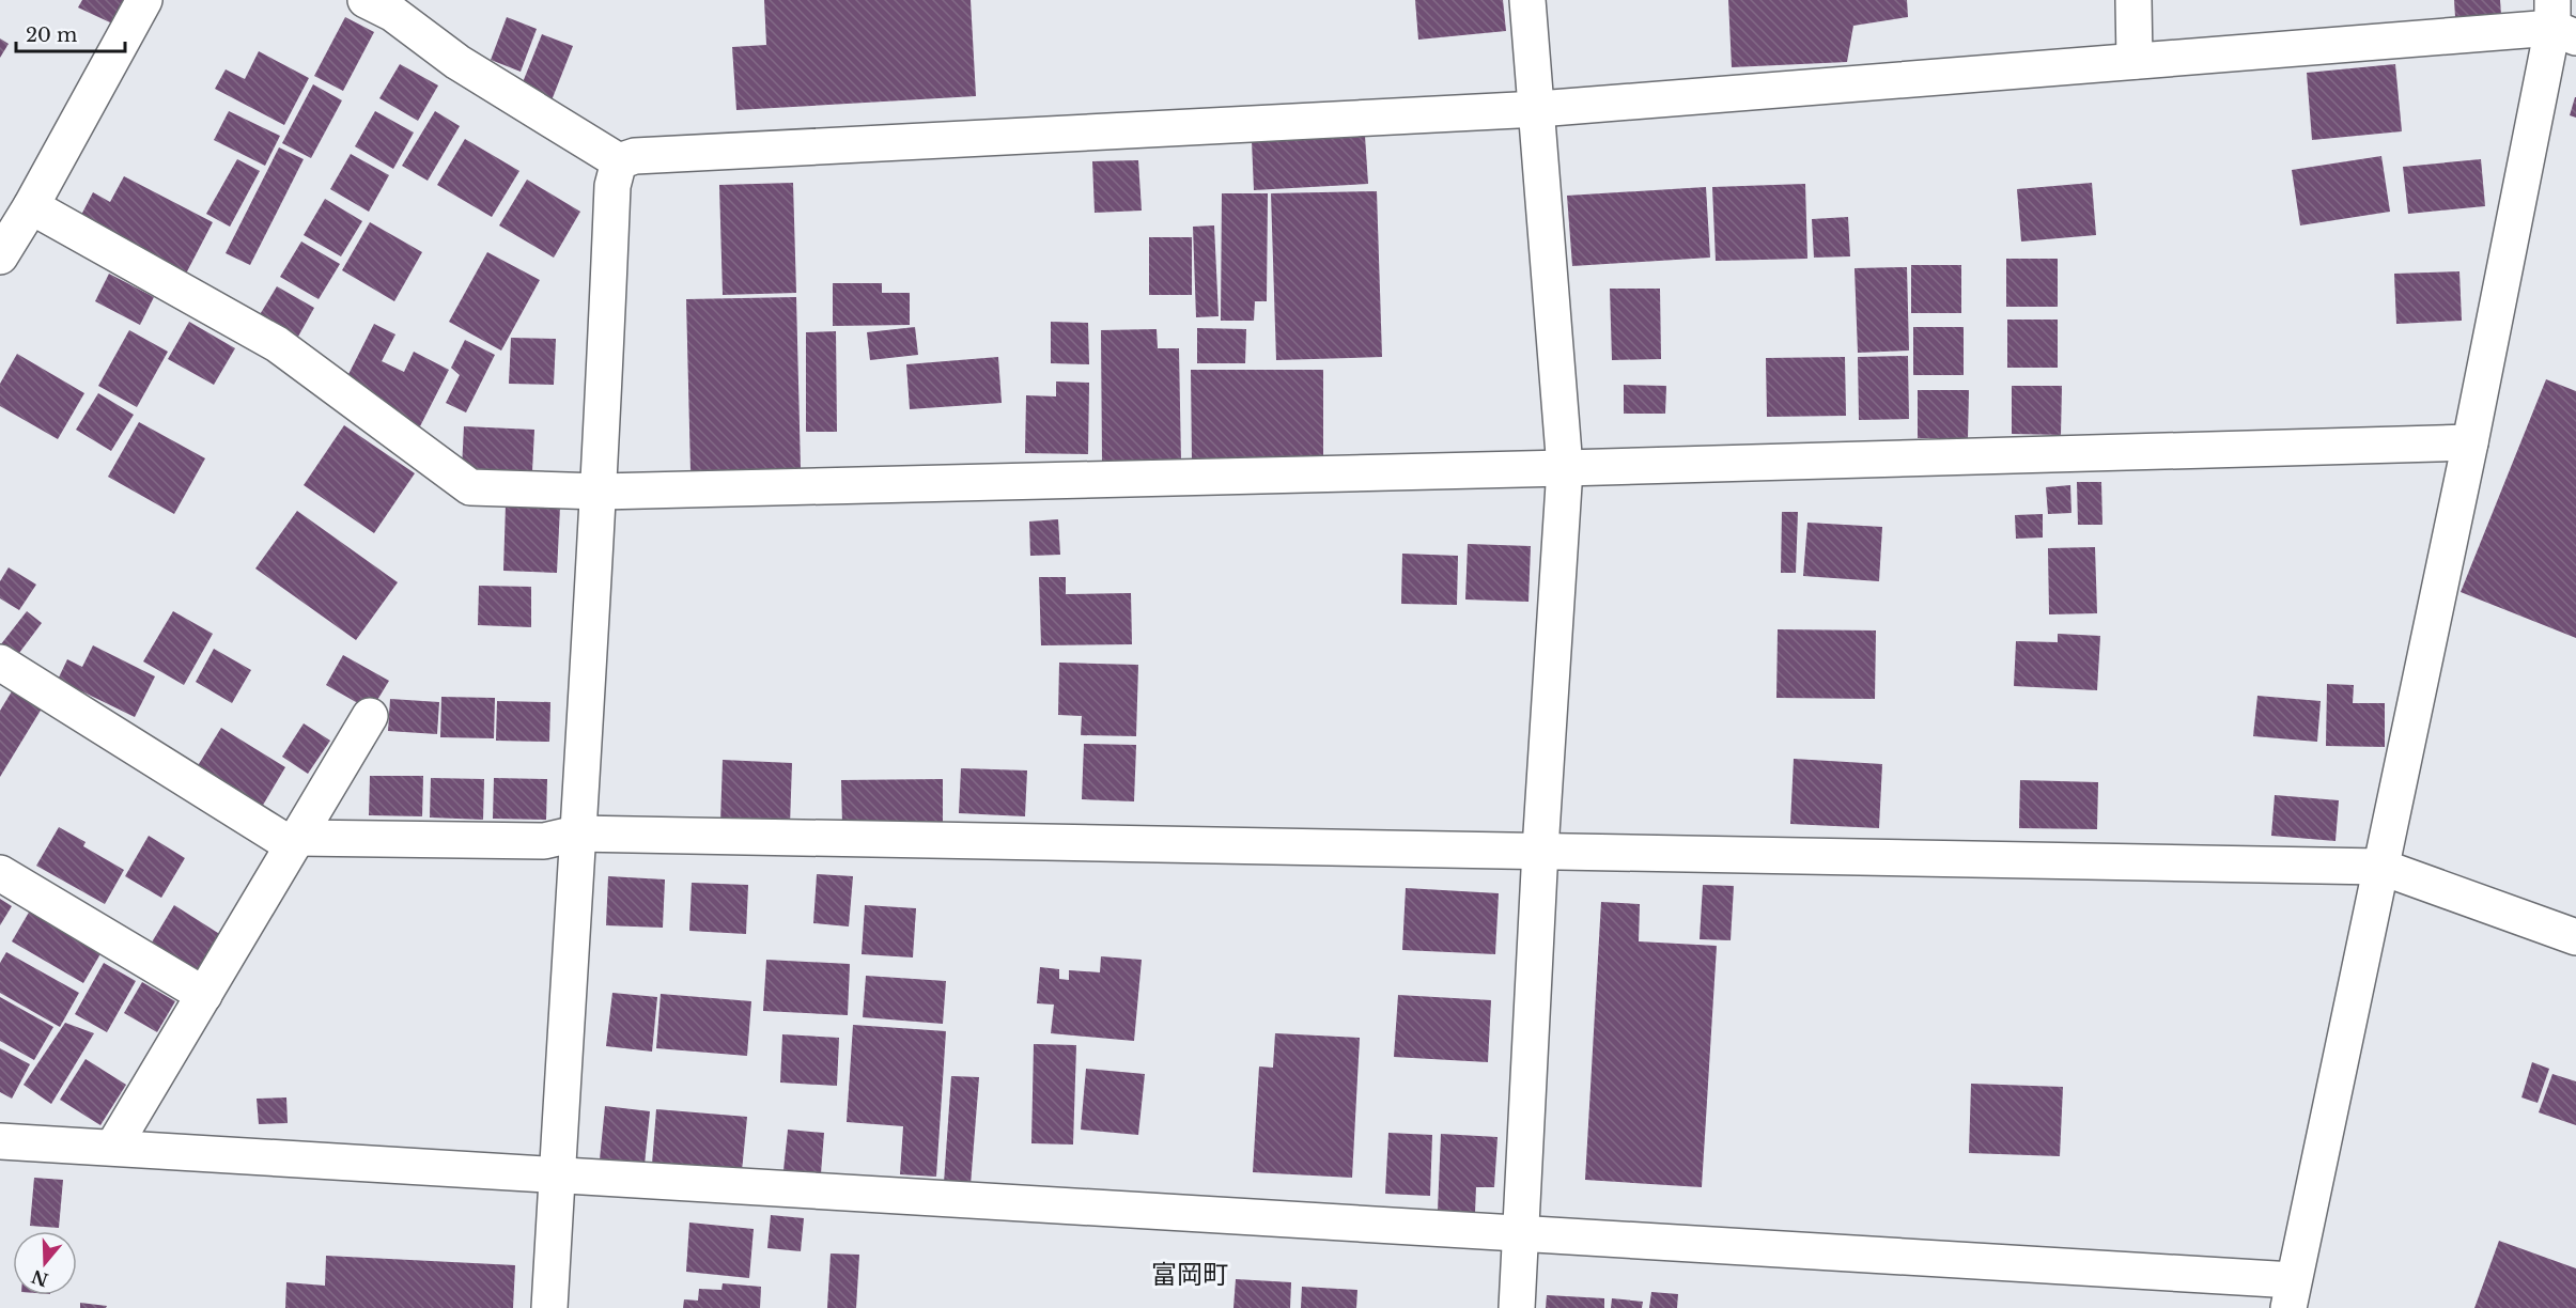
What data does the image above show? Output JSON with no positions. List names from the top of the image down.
{
  "districts": ["富岡町"],
  "scale_bar": "20 m",
  "north": "bottom"
}
